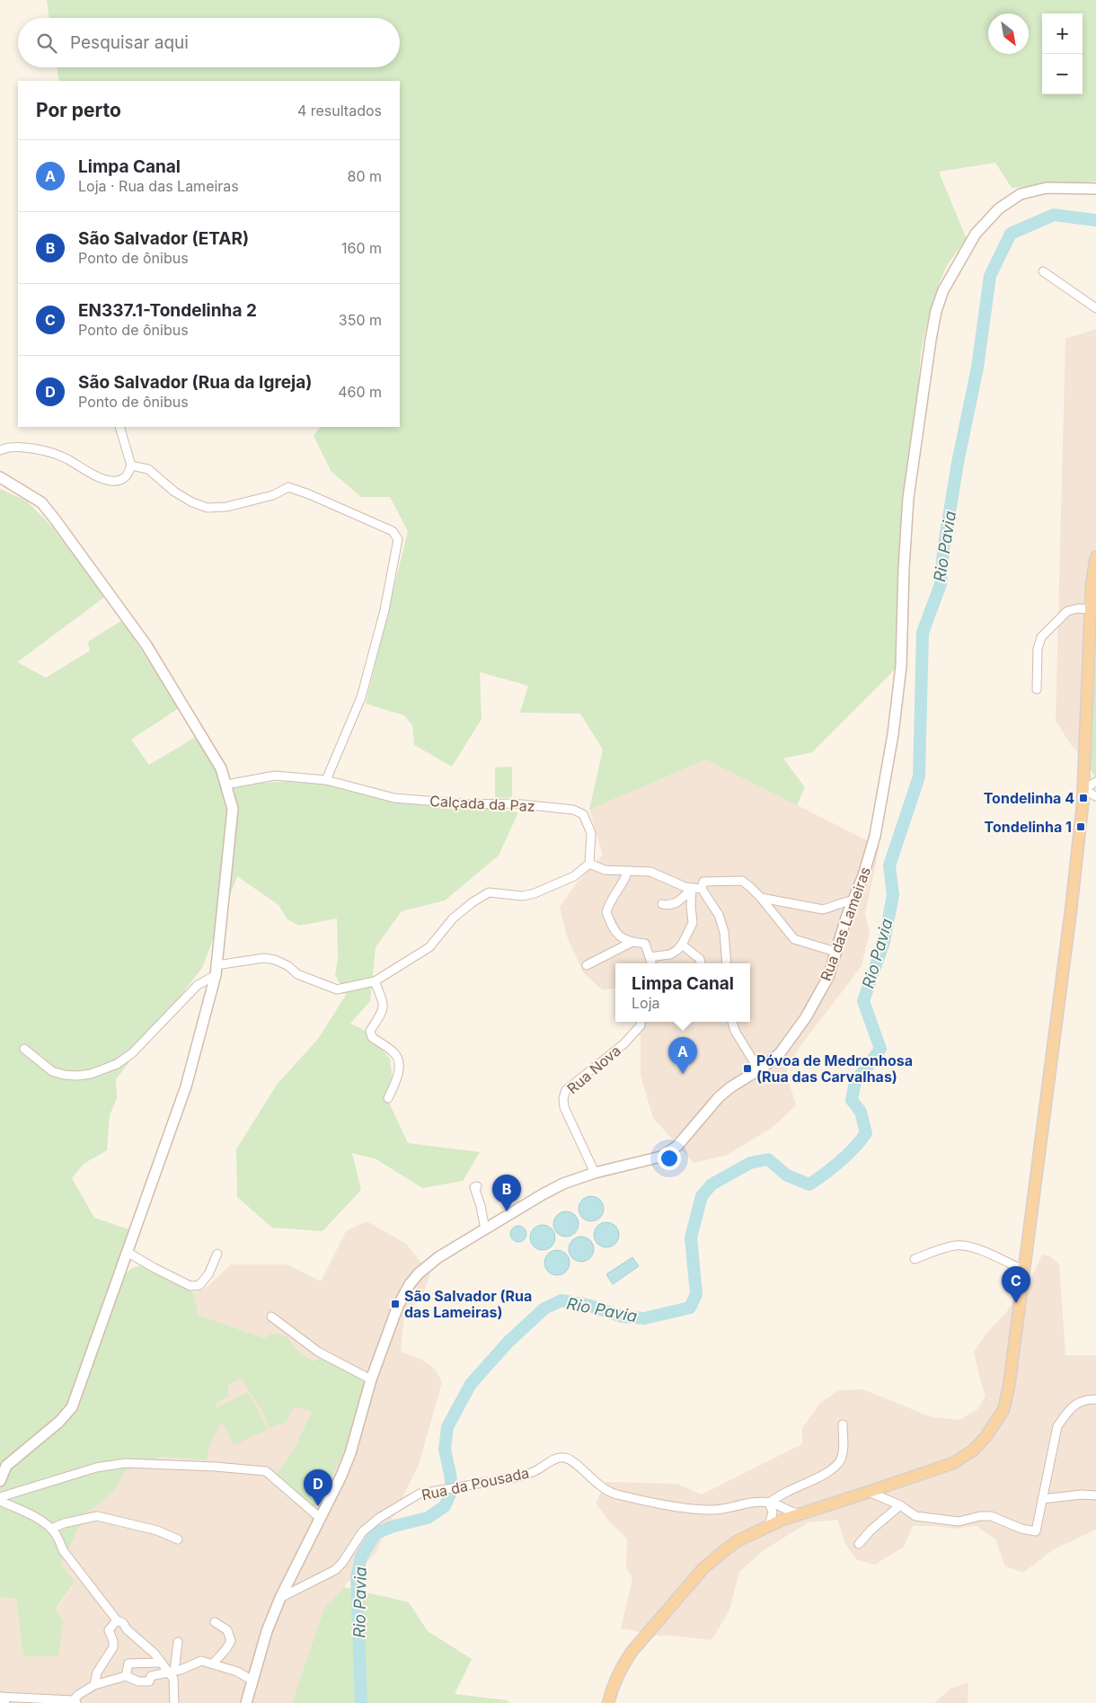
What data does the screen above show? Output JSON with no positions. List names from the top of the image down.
{
  "streets": {
    "street": [
      "Calçada da Paz",
      "Rua das Lameiras",
      "Rua Nova",
      "Rua da Pousada"
    ]
  },
  "crossings": [
    ["Rua das Lameiras", "Rua Nova"],
    ["Rua das Lameiras", "Rua da Pousada"]
  ],
  "water": ["Rio Pavia"],
  "places": {
    "transit": [
      "Tondelinha 4",
      "Tondelinha 1",
      "Póvoa de Medronhosa (Rua das Carvalhas)",
      "São Salvador (Rua das Lameiras)"
    ]
  },
  "north": "bottom right",
  "page": {
    "map_buttons": ["+", "−"],
    "search": "Pesquisar aqui",
    "heading": ["Por perto", "4 resultados"],
    "list": [
      {
        "mark": "A",
        "name": "Limpa Canal",
        "note": "Loja · Rua das Lameiras",
        "value": "80 m"
      },
      {
        "mark": "B",
        "name": "São Salvador (ETAR)",
        "note": "Ponto de ônibus",
        "value": "160 m"
      },
      {
        "mark": "C",
        "name": "EN337.1-Tondelinha 2",
        "note": "Ponto de ônibus",
        "value": "350 m"
      },
      {
        "mark": "D",
        "name": "São Salvador (Rua da Igreja)",
        "note": "Ponto de ônibus",
        "value": "460 m"
      }
    ],
    "popup": ["Limpa Canal", "Loja"],
    "pins": [
      "A",
      "B",
      "C",
      "D"
    ]
  }
}
